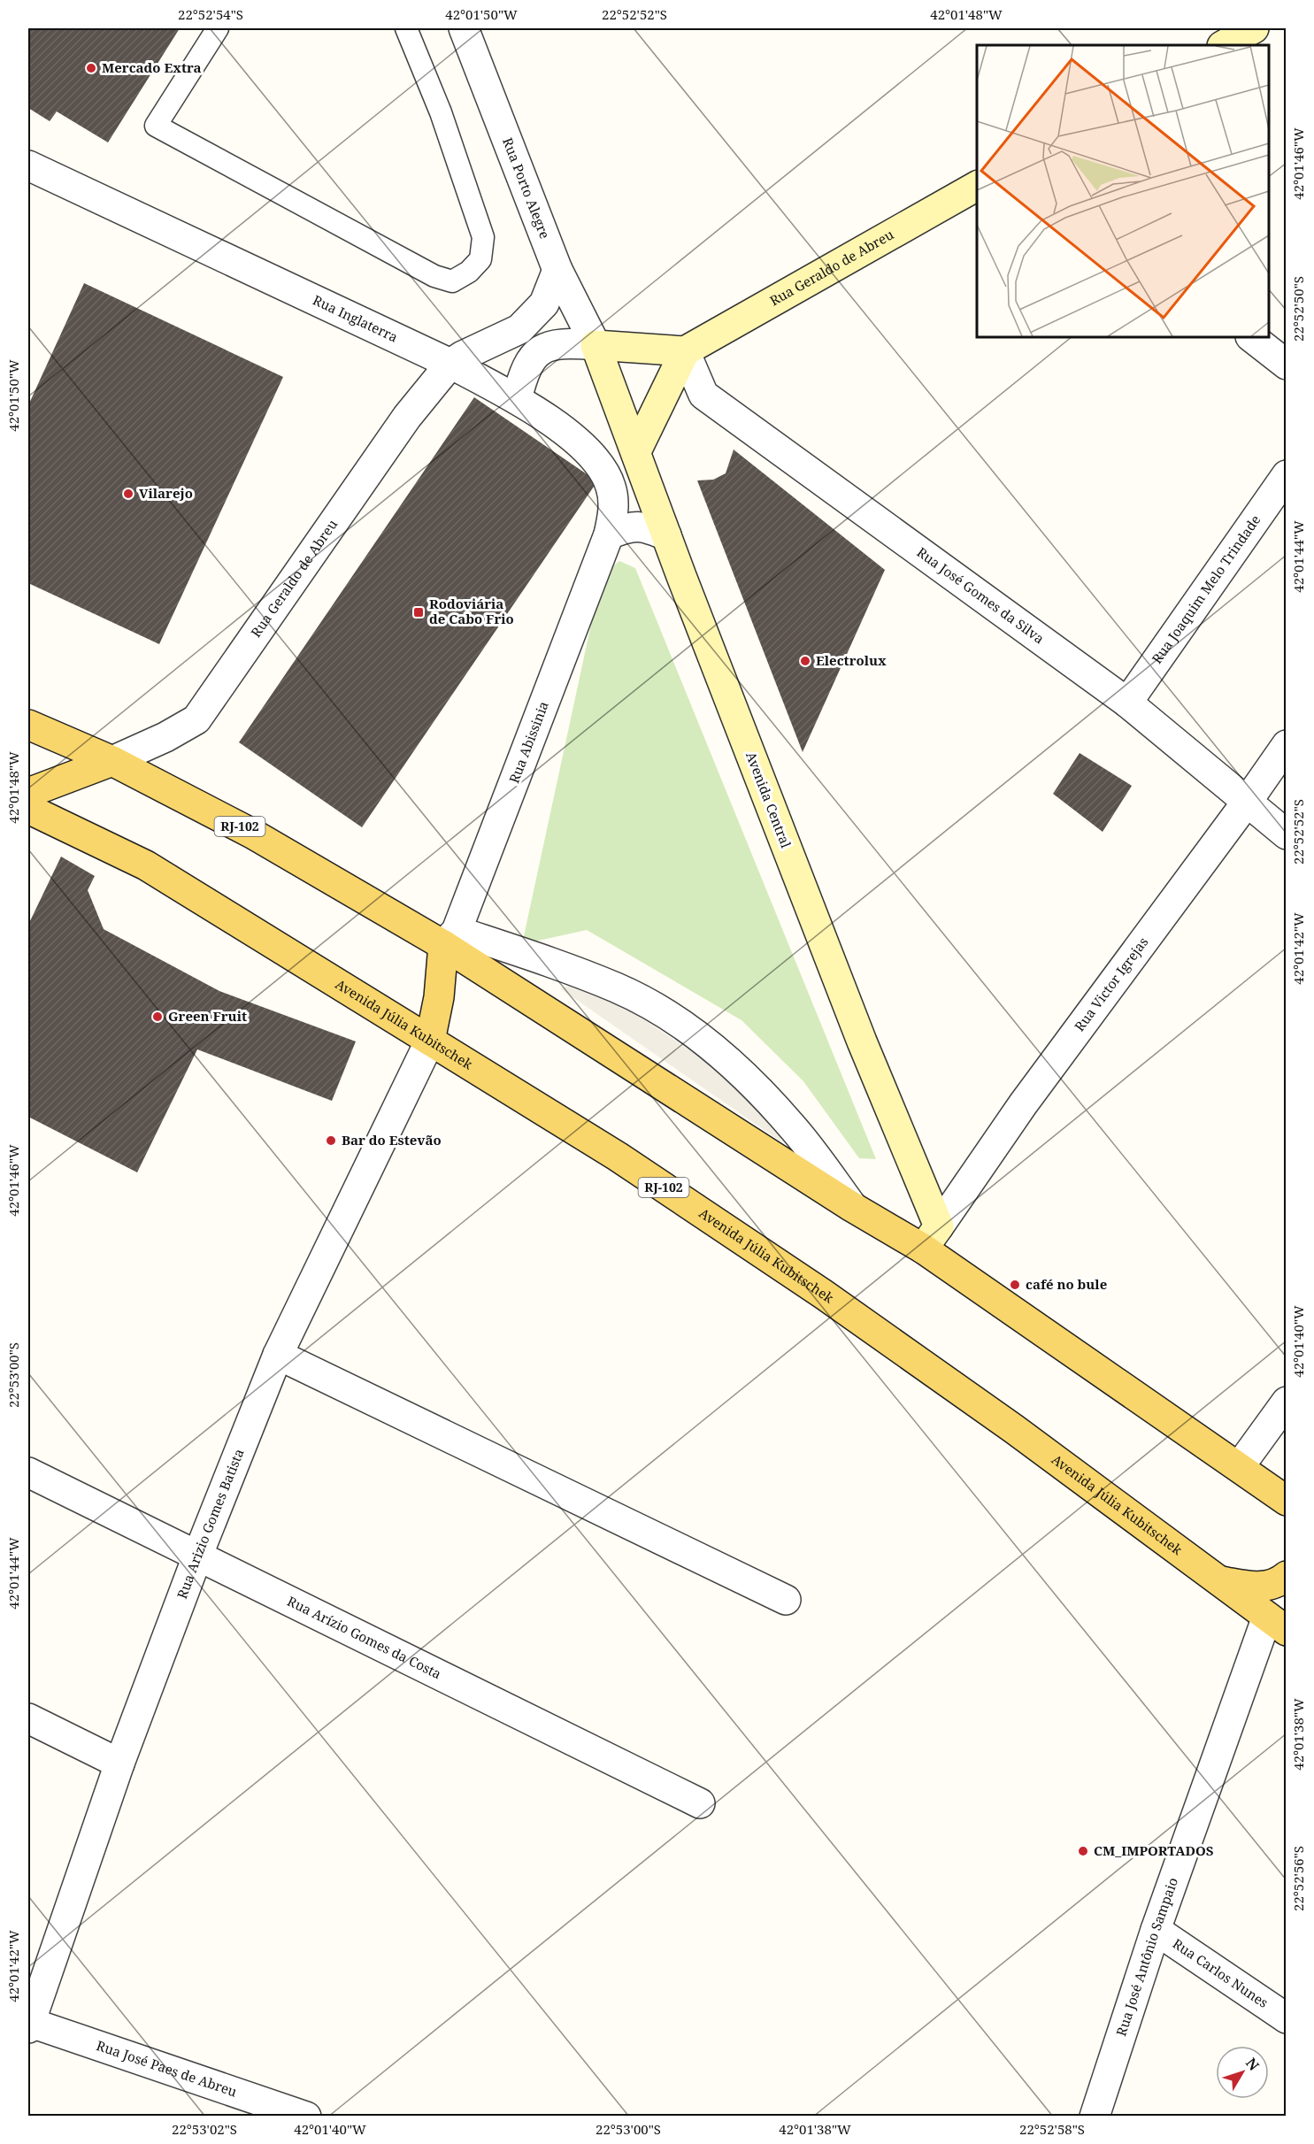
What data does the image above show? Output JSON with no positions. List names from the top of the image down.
{
  "streets": {
    "main road": ["RJ-102", "Avenida Júlia Kubitschek"],
    "street": [
      "Rua Porto Alegre",
      "Rua Geraldo de Abreu",
      "Rua Inglaterra",
      "Rua Joaquim Melo Trindade",
      "Rua José Gomes da Silva",
      "Rua Abissinia",
      "Avenida Central",
      "Rua Victor Igrejas",
      "Rua Arizio Gomes Batista",
      "Rua Arízio Gomes da Costa",
      "Rua José Antônio Sampaio",
      "Rua Carlos Nunes",
      "Rua José Paes de Abreu"
    ]
  },
  "crossings": [
    ["Rua Porto Alegre", "Avenida Central"],
    ["Rua Geraldo de Abreu", "Rua Inglaterra"],
    ["Rua Geraldo de Abreu", "Rua José Gomes da Silva"],
    ["Rua Geraldo de Abreu", "RJ-102"],
    ["Rua Inglaterra", "Rua Abissinia"],
    ["Rua Joaquim Melo Trindade", "Rua José Gomes da Silva"],
    ["Rua José Gomes da Silva", "Rua Victor Igrejas"],
    ["Rua Abissinia", "RJ-102"],
    ["Avenida Central", "RJ-102"],
    ["Avenida Central", "Rua Victor Igrejas"],
    ["RJ-102", "Rua Victor Igrejas"],
    ["Avenida Júlia Kubitschek", "Rua Arizio Gomes Batista"],
    ["Avenida Júlia Kubitschek", "Rua José Antônio Sampaio"],
    ["Rua Arizio Gomes Batista", "Rua Arízio Gomes da Costa"],
    ["Rua Arizio Gomes Batista", "Rua José Paes de Abreu"],
    ["Rua José Antônio Sampaio", "Rua Carlos Nunes"]
  ],
  "places": {
    "other": [
      "Mercado Extra",
      "Vilarejo",
      "Electrolux",
      "Green Fruit",
      "Bar do Estevão",
      "café no bule",
      "CM_IMPORTADOS"
    ],
    "transit": ["Rodoviária de Cabo Frio"]
  },
  "north": "top right",
  "coordinates": [
    "22°52'54\"S",
    "42°01'50\"W",
    "22°52'52\"S",
    "42°01'48\"W",
    "42°01'46\"W",
    "22°52'50\"S",
    "42°01'44\"W",
    "42°01'42\"W",
    "42°01'40\"W",
    "22°53'00\"S",
    "42°01'38\"W",
    "22°52'56\"S",
    "22°53'02\"S",
    "22°52'58\"S"
  ]
}
